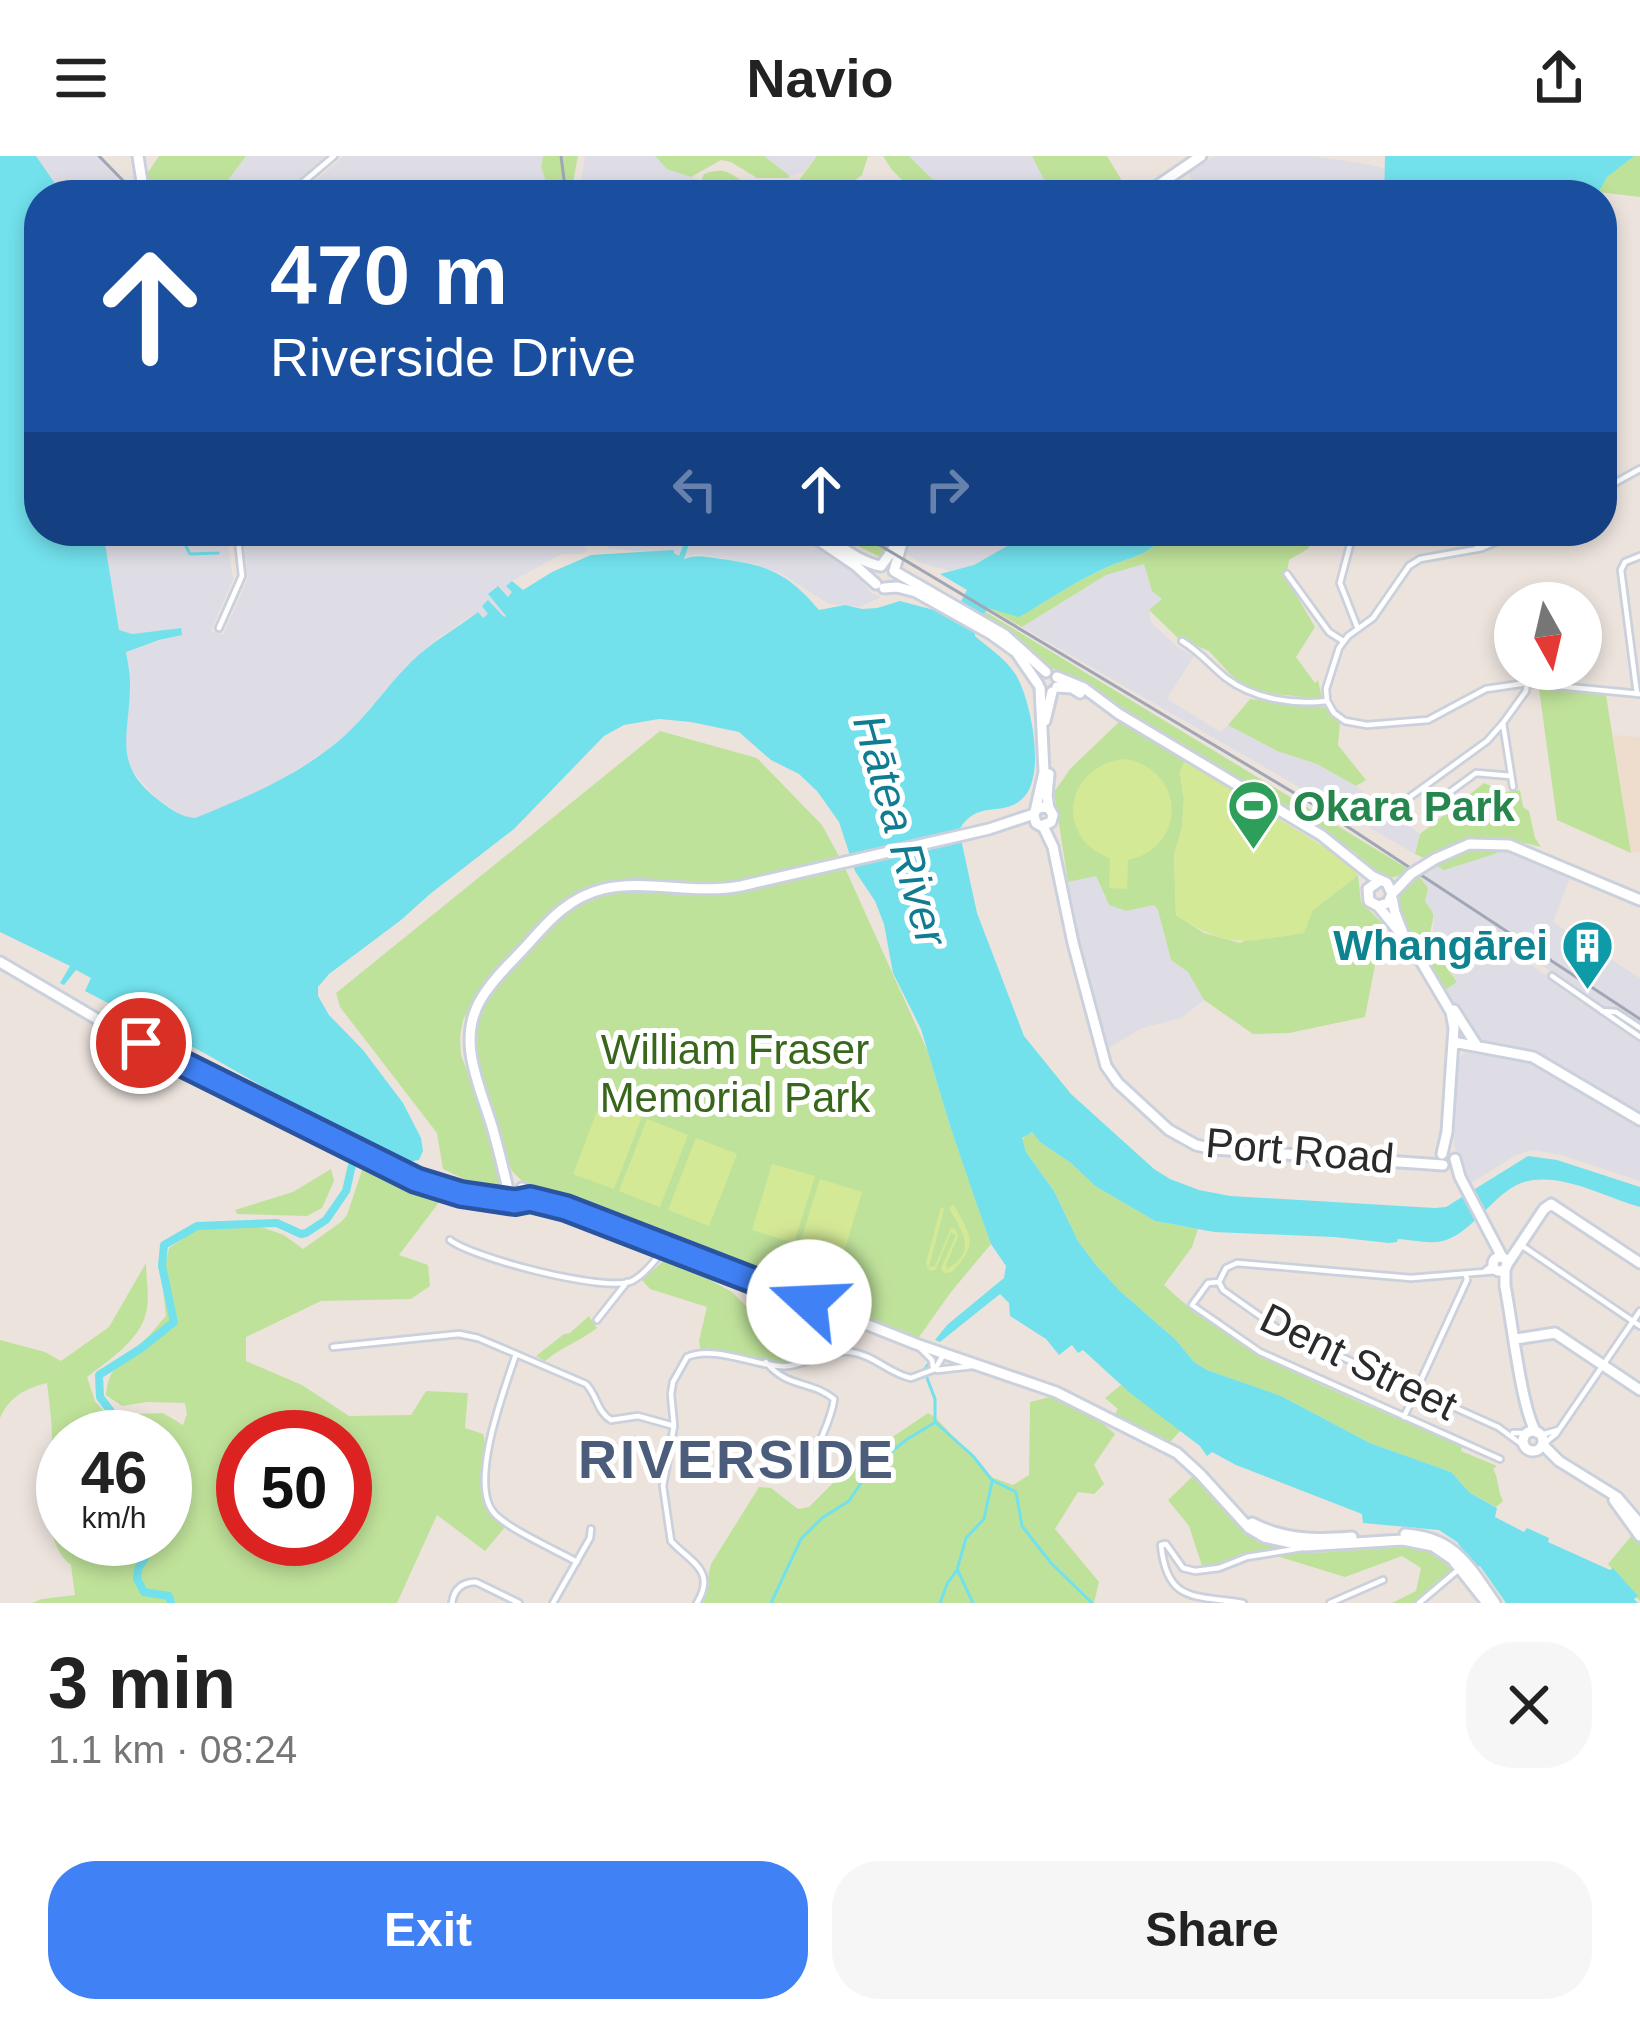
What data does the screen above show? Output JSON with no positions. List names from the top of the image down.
{
  "streets": {
    "main road": ["Port Road", "Dent Street"]
  },
  "districts": ["RIVERSIDE"],
  "water": ["Hātea River"],
  "parks": ["William Fraser Memorial Park"],
  "places": {
    "sports": ["Okara Park"],
    "building": ["Whangārei"]
  },
  "north": "bottom",
  "page": {
    "header": "Navio",
    "turn": ["470 m", "Riverside Drive"],
    "speed": "46 km/h",
    "limit": "50",
    "heading": ["3 min", "1.1 km · 08:24"],
    "buttons": ["Exit", "Share"]
  }
}
